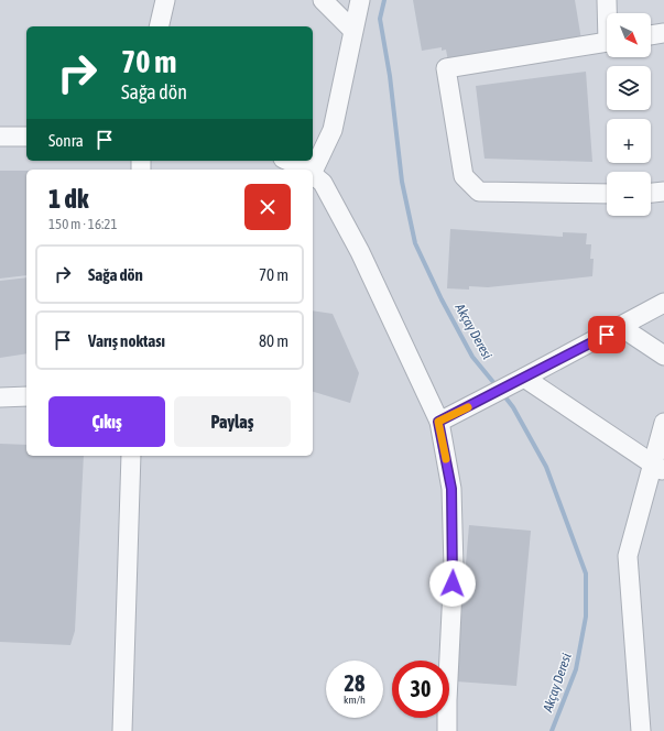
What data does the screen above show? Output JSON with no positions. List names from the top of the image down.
{
  "water": ["Akçay Deresi"],
  "north": "bottom right",
  "page": {
    "map_buttons": ["+", "−"],
    "turn": ["70 m", "Sağa dön"],
    "then": "Sonra",
    "heading": ["1 dk", "150 m · 16:21"],
    "list": [
      {
        "name": "Sağa dön",
        "value": "70 m"
      },
      {
        "name": "Varış noktası",
        "value": "80 m"
      }
    ],
    "buttons": ["Çıkış", "Paylaş"],
    "speed": "28 km/h",
    "limit": "30"
  }
}
